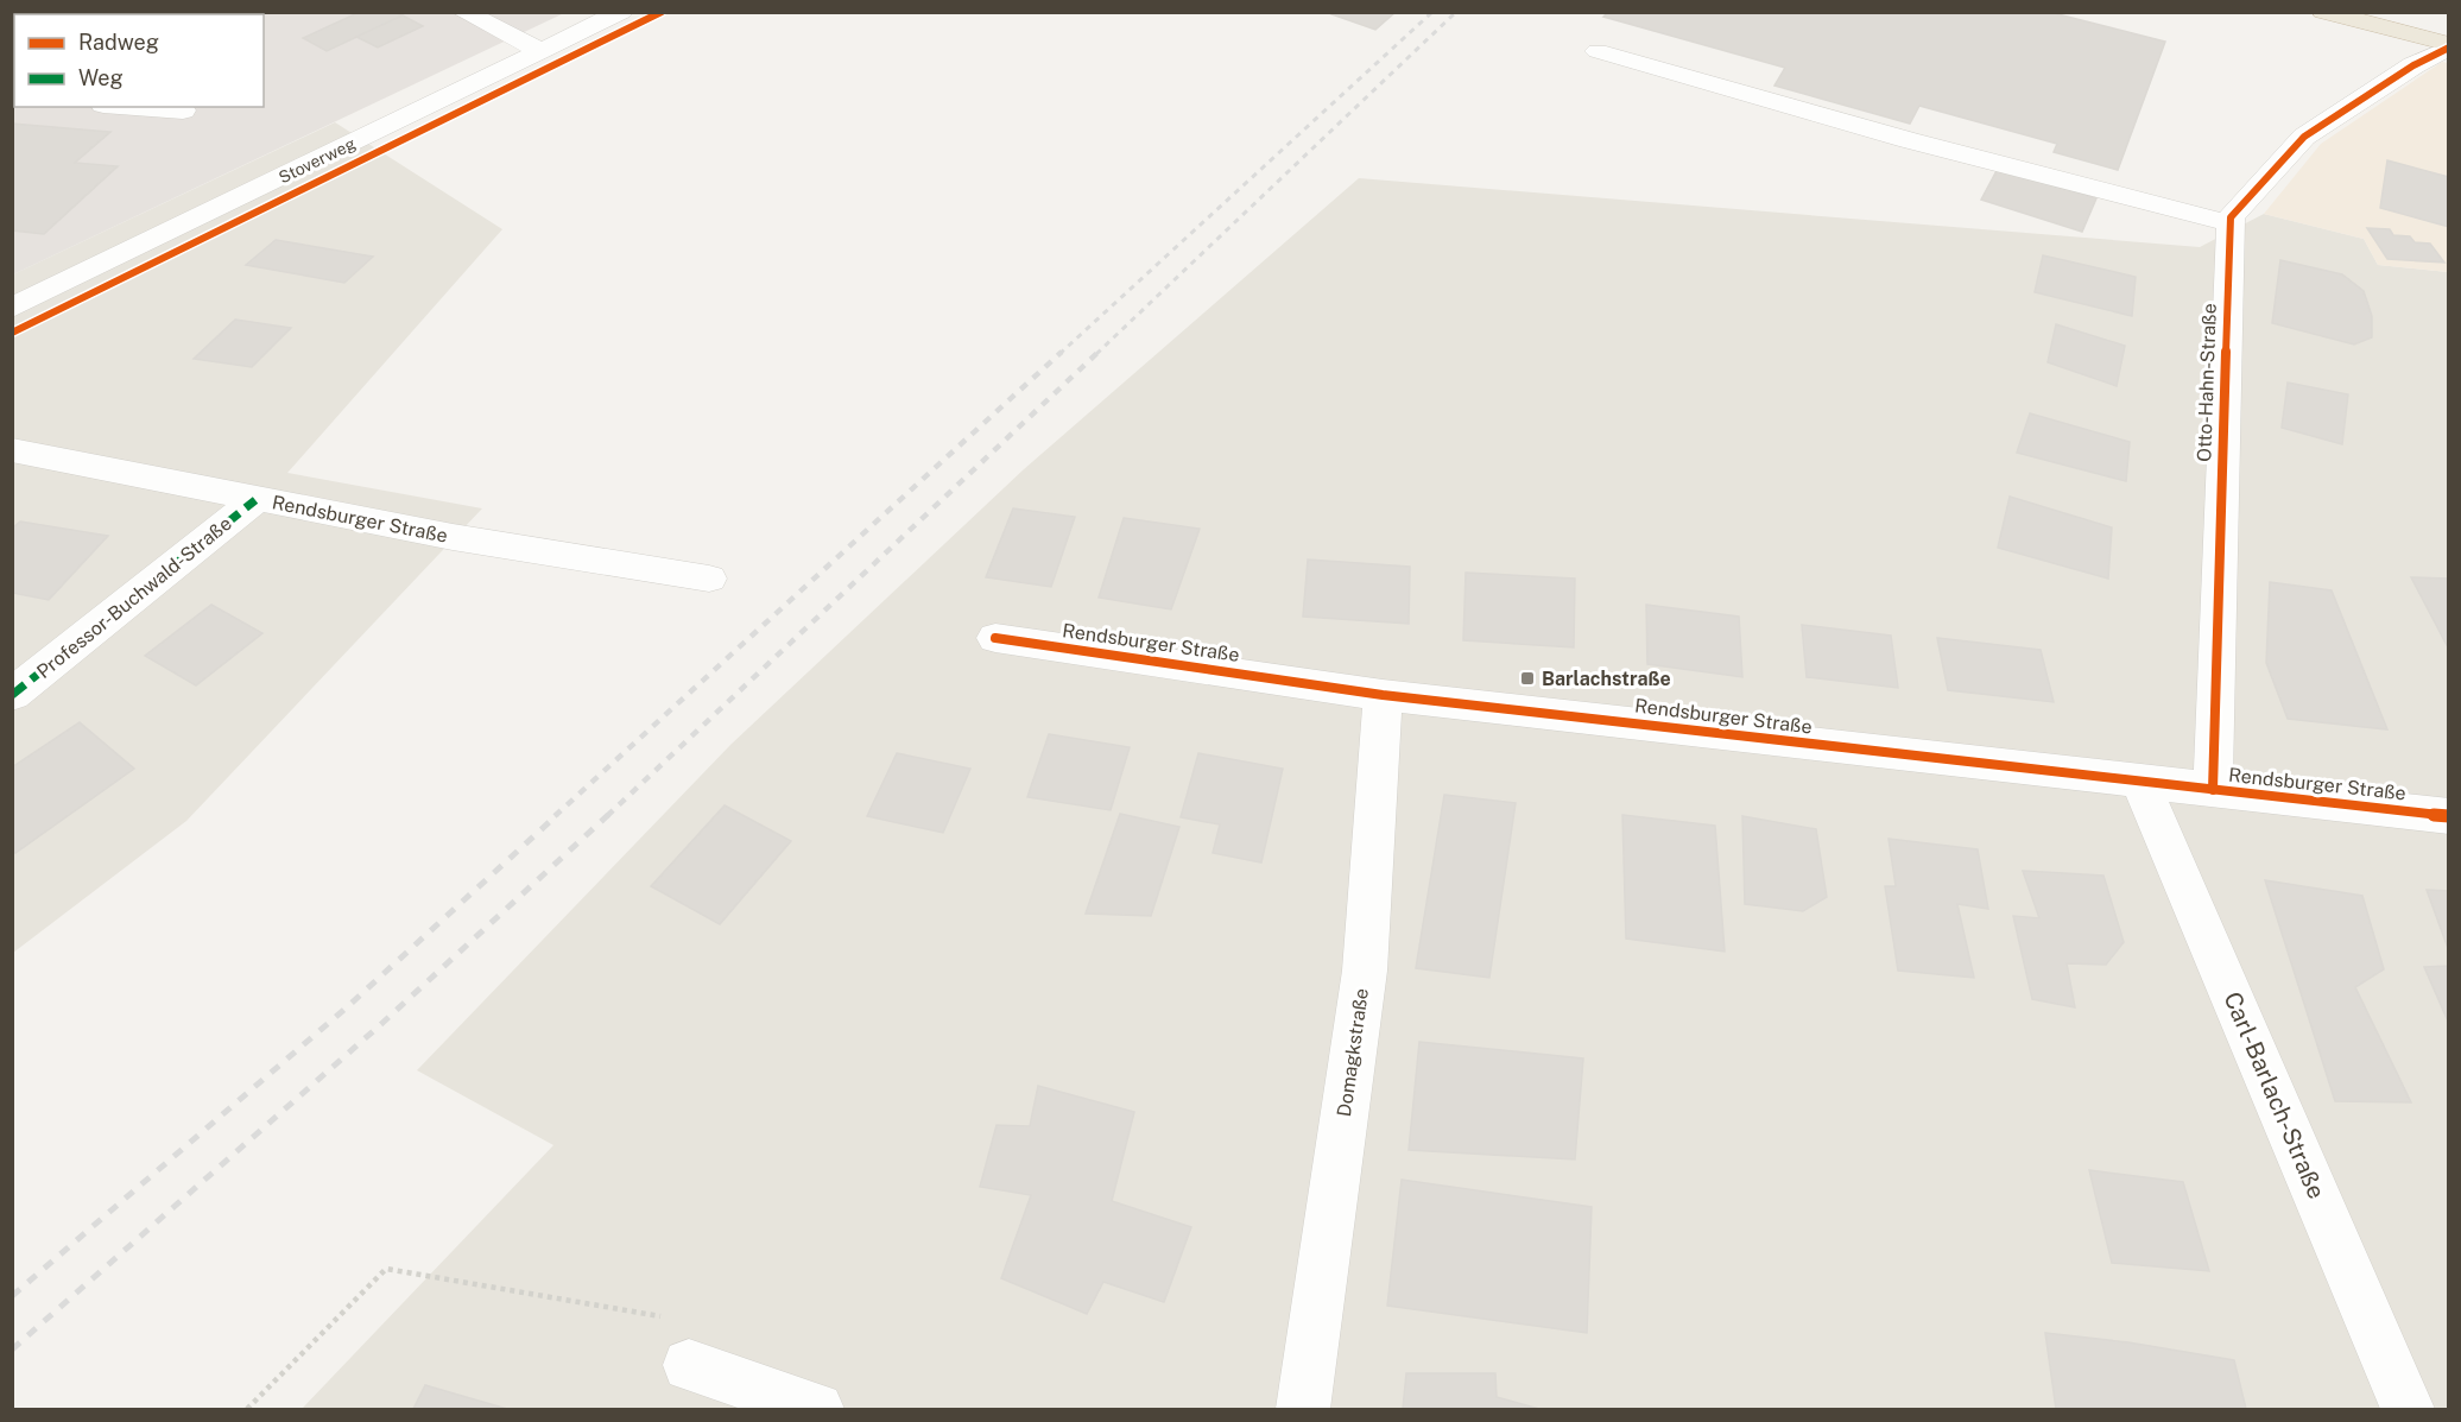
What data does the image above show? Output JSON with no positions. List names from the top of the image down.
{
  "streets": {
    "street": [
      "Stoverweg",
      "Otto-Hahn-Straße",
      "Rendsburger Straße",
      "Professor-Buchwald-Straße",
      "Domagkstraße",
      "Carl-Barlach-Straße"
    ]
  },
  "crossings": [
    ["Otto-Hahn-Straße", "Rendsburger Straße"],
    ["Rendsburger Straße", "Professor-Buchwald-Straße"],
    ["Rendsburger Straße", "Domagkstraße"],
    ["Rendsburger Straße", "Carl-Barlach-Straße"]
  ],
  "places": {
    "transit": ["Barlachstraße"]
  },
  "legend": ["Radweg", "Weg"]
}
